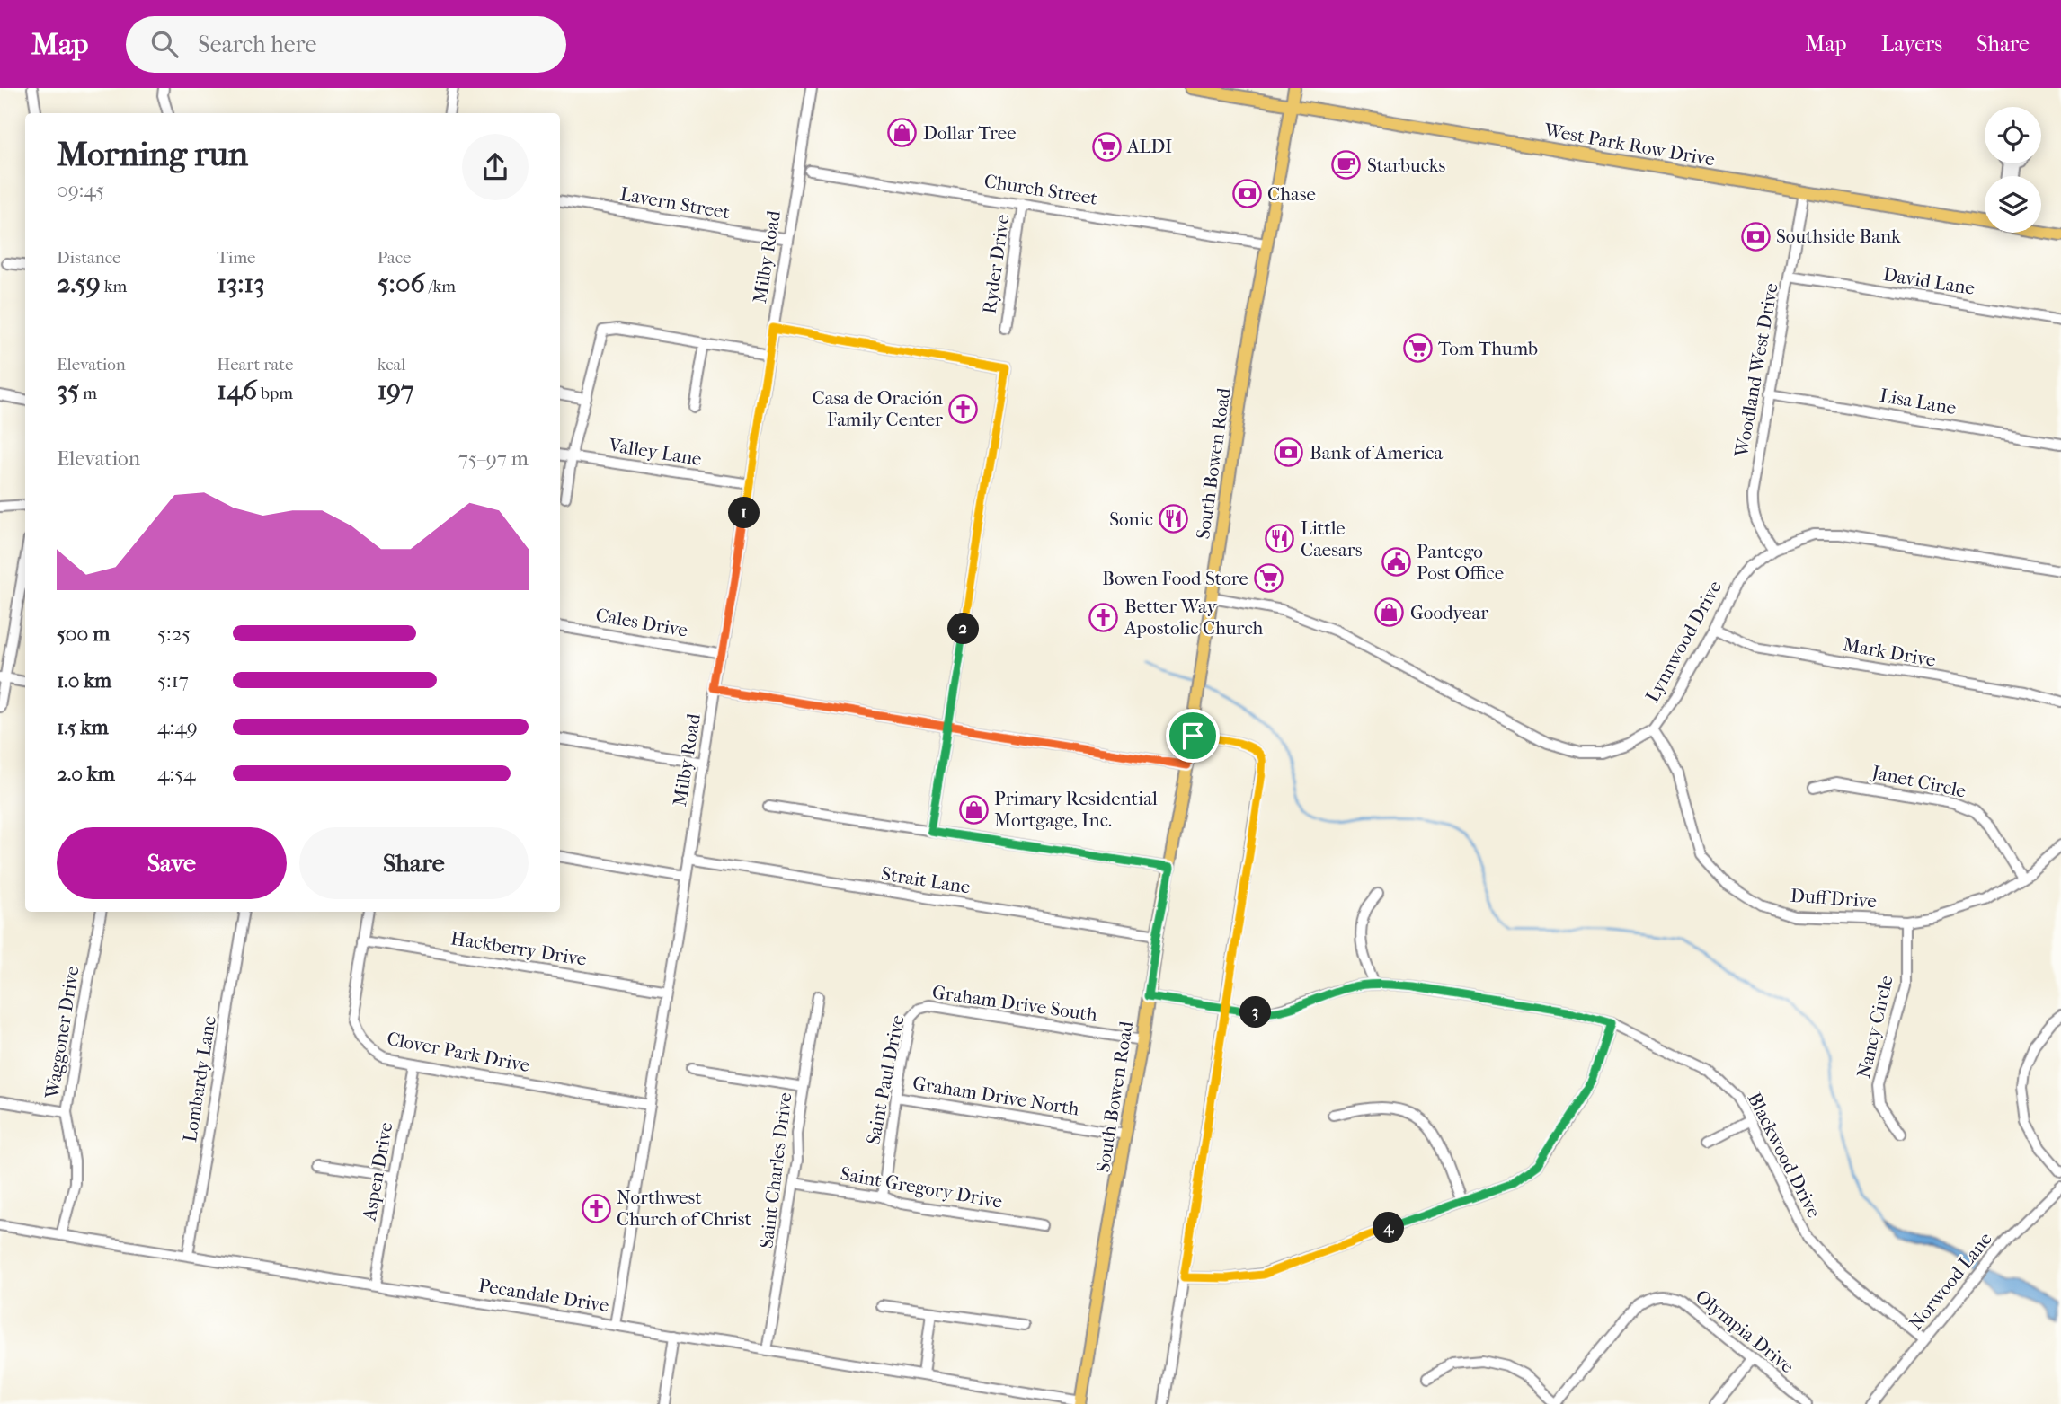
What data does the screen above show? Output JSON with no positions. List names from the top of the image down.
{
  "streets": {
    "main road": ["West Park Row Drive", "South Bowen Road"],
    "street": [
      "Church Street",
      "Lavern Street",
      "Milby Road",
      "Ryder Drive",
      "David Lane",
      "Woodland West Drive",
      "Lisa Lane",
      "Valley Lane",
      "Cales Drive",
      "Lynnwood Drive",
      "Mark Drive",
      "Janet Circle",
      "Strait Lane",
      "Duff Drive",
      "Hackberry Drive",
      "Graham Drive South",
      "Nancy Circle",
      "Waggoner Drive",
      "Clover Park Drive",
      "Lombardy Lane",
      "Saint Paul Drive",
      "Graham Drive North",
      "Blackwood Drive",
      "Saint Charles Drive",
      "Aspen Drive",
      "Saint Gregory Drive",
      "Norwood Lane",
      "Pecandale Drive",
      "Olympia Drive"
    ]
  },
  "crossings": [
    ["West Park Row Drive", "Woodland West Drive"],
    ["West Park Row Drive", "South Bowen Road"],
    ["Church Street", "Ryder Drive"],
    ["Church Street", "South Bowen Road"],
    ["Lavern Street", "Milby Road"],
    ["Milby Road", "Valley Lane"],
    ["Milby Road", "Cales Drive"],
    ["Milby Road", "Strait Lane"],
    ["Milby Road", "Hackberry Drive"],
    ["Milby Road", "Clover Park Drive"],
    ["Milby Road", "Pecandale Drive"],
    ["David Lane", "Woodland West Drive"],
    ["Woodland West Drive", "Lisa Lane"],
    ["Woodland West Drive", "Lynnwood Drive"],
    ["South Bowen Road", "Lynnwood Drive"],
    ["South Bowen Road", "Strait Lane"],
    ["South Bowen Road", "Graham Drive South"],
    ["South Bowen Road", "Graham Drive North"],
    ["South Bowen Road", "Blackwood Drive"],
    ["South Bowen Road", "Pecandale Drive"],
    ["Lynnwood Drive", "Mark Drive"],
    ["Lynnwood Drive", "Duff Drive"],
    ["Janet Circle", "Duff Drive"],
    ["Duff Drive", "Nancy Circle"],
    ["Hackberry Drive", "Clover Park Drive"],
    ["Graham Drive South", "Saint Paul Drive"],
    ["Waggoner Drive", "Pecandale Drive"],
    ["Clover Park Drive", "Aspen Drive"],
    ["Lombardy Lane", "Pecandale Drive"],
    ["Saint Paul Drive", "Graham Drive North"],
    ["Saint Paul Drive", "Saint Gregory Drive"],
    ["Blackwood Drive", "Norwood Lane"],
    ["Saint Charles Drive", "Saint Gregory Drive"],
    ["Saint Charles Drive", "Pecandale Drive"],
    ["Aspen Drive", "Pecandale Drive"]
  ],
  "places": {
    "shop": ["Dollar Tree", "Goodyear", "Primary Residential Mortgage, Inc."],
    "supermarket": ["ALDI", "Tom Thumb", "Bowen Food Store"],
    "cafe": ["Starbucks"],
    "bank": ["Chase", "Southside Bank", "Bank of America"],
    "church": ["Casa de Oración Family Center", "Better Way Apostolic Church", "Northwest Church of Christ"],
    "restaurant": ["Sonic", "Little Caesars"],
    "public building": ["Pantego Post Office"]
  },
  "page": {
    "header": "Map",
    "search": "Search here",
    "nav": ["Map", "Layers", "Share"],
    "heading": ["Morning run", "09:45"],
    "stats": [
      ["Distance", "2.59 km"],
      ["Time", "13:13"],
      ["Pace", "5:06 /km"],
      ["Elevation", "35 m"],
      ["Heart rate", "146 bpm"],
      ["kcal", "197"]
    ],
    "chart": ["Elevation", "75–97 m"],
    "pins": [
      "1",
      "2",
      "3",
      "4"
    ],
    "list": [
      {
        "name": "500 m",
        "note": "5:25"
      },
      {
        "name": "1.0 km",
        "note": "5:17"
      },
      {
        "name": "1.5 km",
        "note": "4:49"
      },
      {
        "name": "2.0 km",
        "note": "4:54"
      }
    ],
    "buttons": ["Save", "Share"]
  }
}
